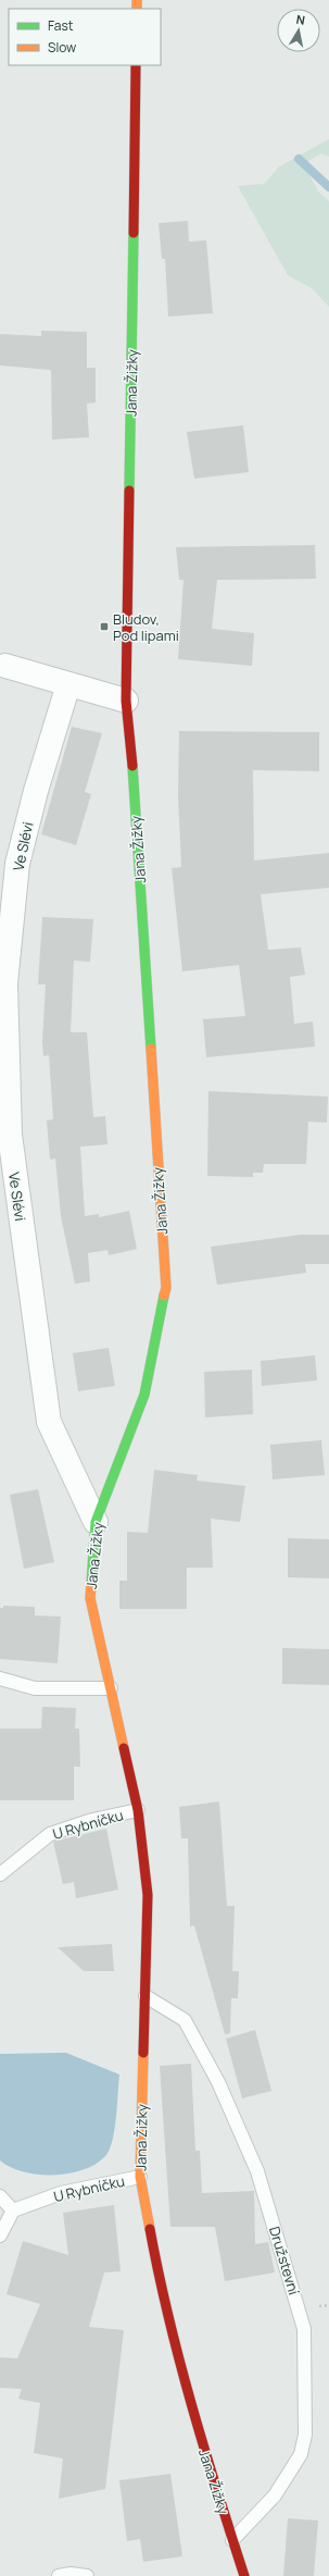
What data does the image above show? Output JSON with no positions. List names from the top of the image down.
{
  "streets": {
    "street": ["Jana Žižky", "Ve Slévi"],
    "lane": ["U Rybníčku", "Družstevní"]
  },
  "crossings": [
    ["Jana Žižky", "Ve Slévi"],
    ["Jana Žižky", "U Rybníčku"],
    ["Jana Žižky", "Družstevní"]
  ],
  "places": {
    "transit": ["Bludov, Pod lipami"]
  },
  "legend": ["Fast", "Slow"],
  "north": "top"
}
